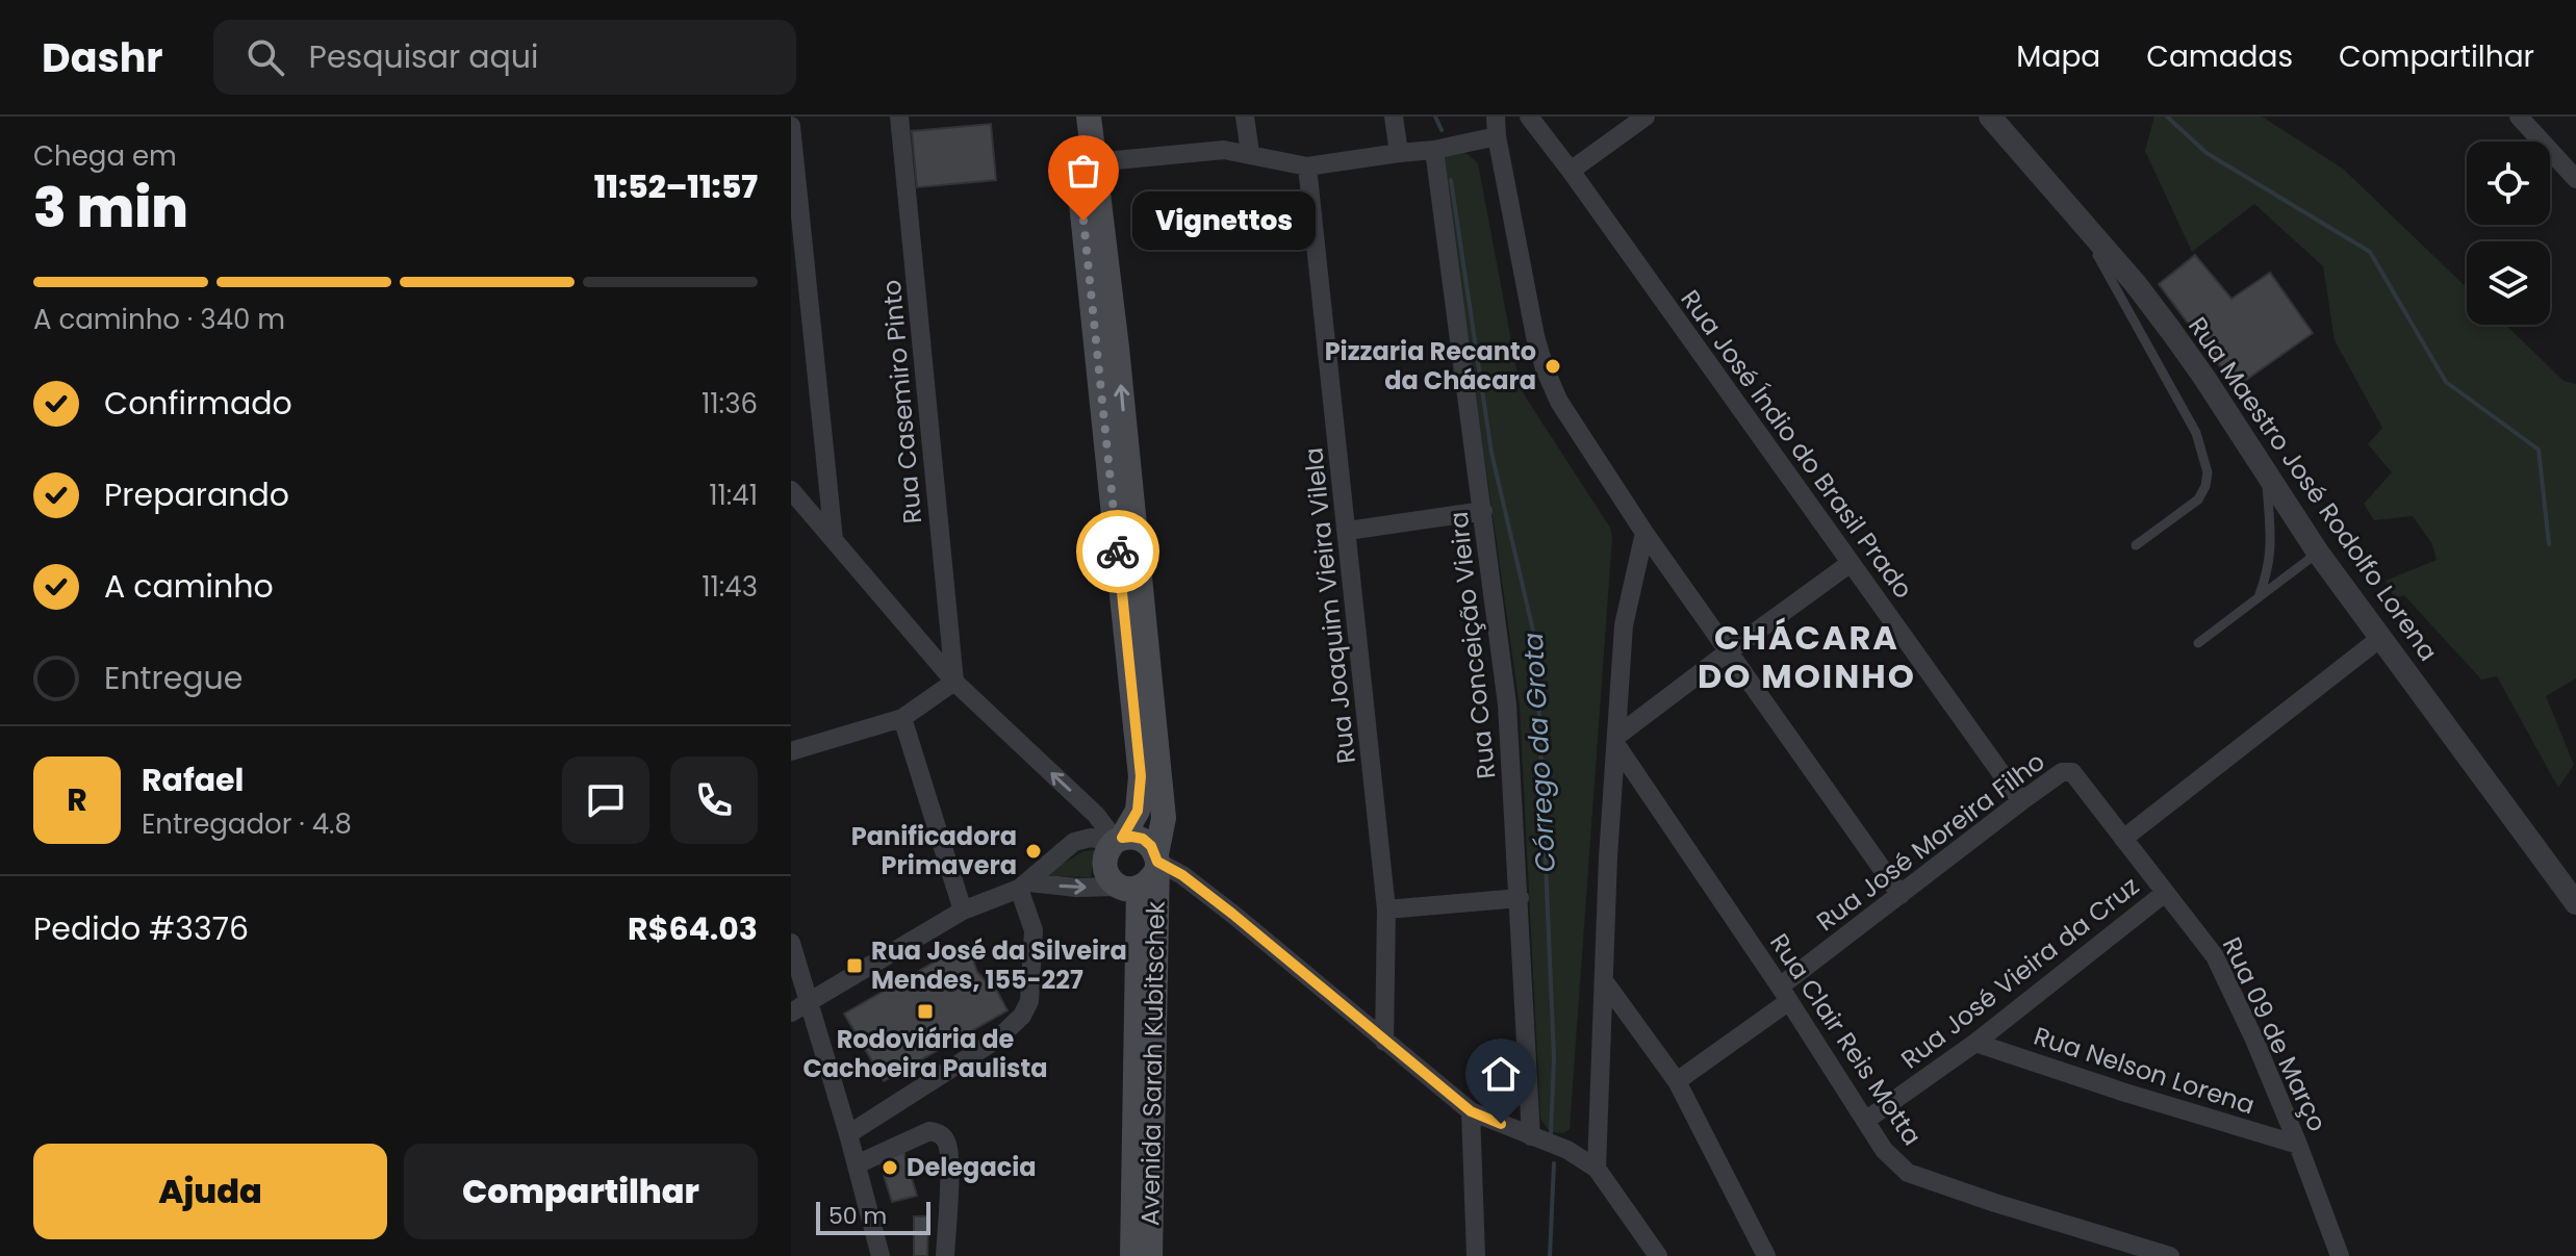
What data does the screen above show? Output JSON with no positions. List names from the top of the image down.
{
  "streets": {
    "main road": ["Avenida Sarah Kubitschek"],
    "street": [
      "Rua Casemiro Pinto",
      "Rua José Índio do Brasil Prado",
      "Rua Maestro José Rodolfo Lorena",
      "Rua Joaquim Vieira Vilela",
      "Rua Conceição Vieira",
      "Rua José Moreira Filho",
      "Rua José Vieira da Cruz",
      "Rua 09 de Março",
      "Rua Clair Reis Motta",
      "Rua Nelson Lorena"
    ]
  },
  "crossings": [
    ["Rua José Índio do Brasil Prado", "Rua José Moreira Filho"],
    ["Rua José Moreira Filho", "Rua 09 de Março"],
    ["Rua José Moreira Filho", "Rua Clair Reis Motta"],
    ["Rua José Vieira da Cruz", "Rua 09 de Março"],
    ["Rua José Vieira da Cruz", "Rua Clair Reis Motta"],
    ["Rua José Vieira da Cruz", "Rua Nelson Lorena"],
    ["Rua 09 de Março", "Rua Nelson Lorena"]
  ],
  "districts": ["CHÁCARA DO MOINHO"],
  "water": ["Córrego da Grota"],
  "places": {
    "other": [
      "Vignettos",
      "Pizzaria Recanto da Chácara",
      "Panificadora Primavera",
      "Delegacia"
    ],
    "transit": ["Rua José da Silveira Mendes, 155-227", "Rodoviária de Cachoeira Paulista"]
  },
  "scale_bar": "50 m",
  "page": {
    "header": "Dashr",
    "search": "Pesquisar aqui",
    "nav": ["Mapa", "Camadas", "Compartilhar"],
    "heading": ["3 min", "Chega em", "11:52–11:57"],
    "panel": [
      "Rafael",
      "Entregador · 4.8",
      "Pedido #3376",
      "R$64.03"
    ],
    "bubble": "Vignettos",
    "bar": "A caminho · 340 m",
    "list": [
      ["Confirmado", "11:36"],
      ["Preparando", "11:41"],
      ["A caminho", "11:43"],
      "Entregue"
    ],
    "round": "R",
    "buttons": ["Ajuda", "Compartilhar"],
    "scale": "50 m"
  }
}
